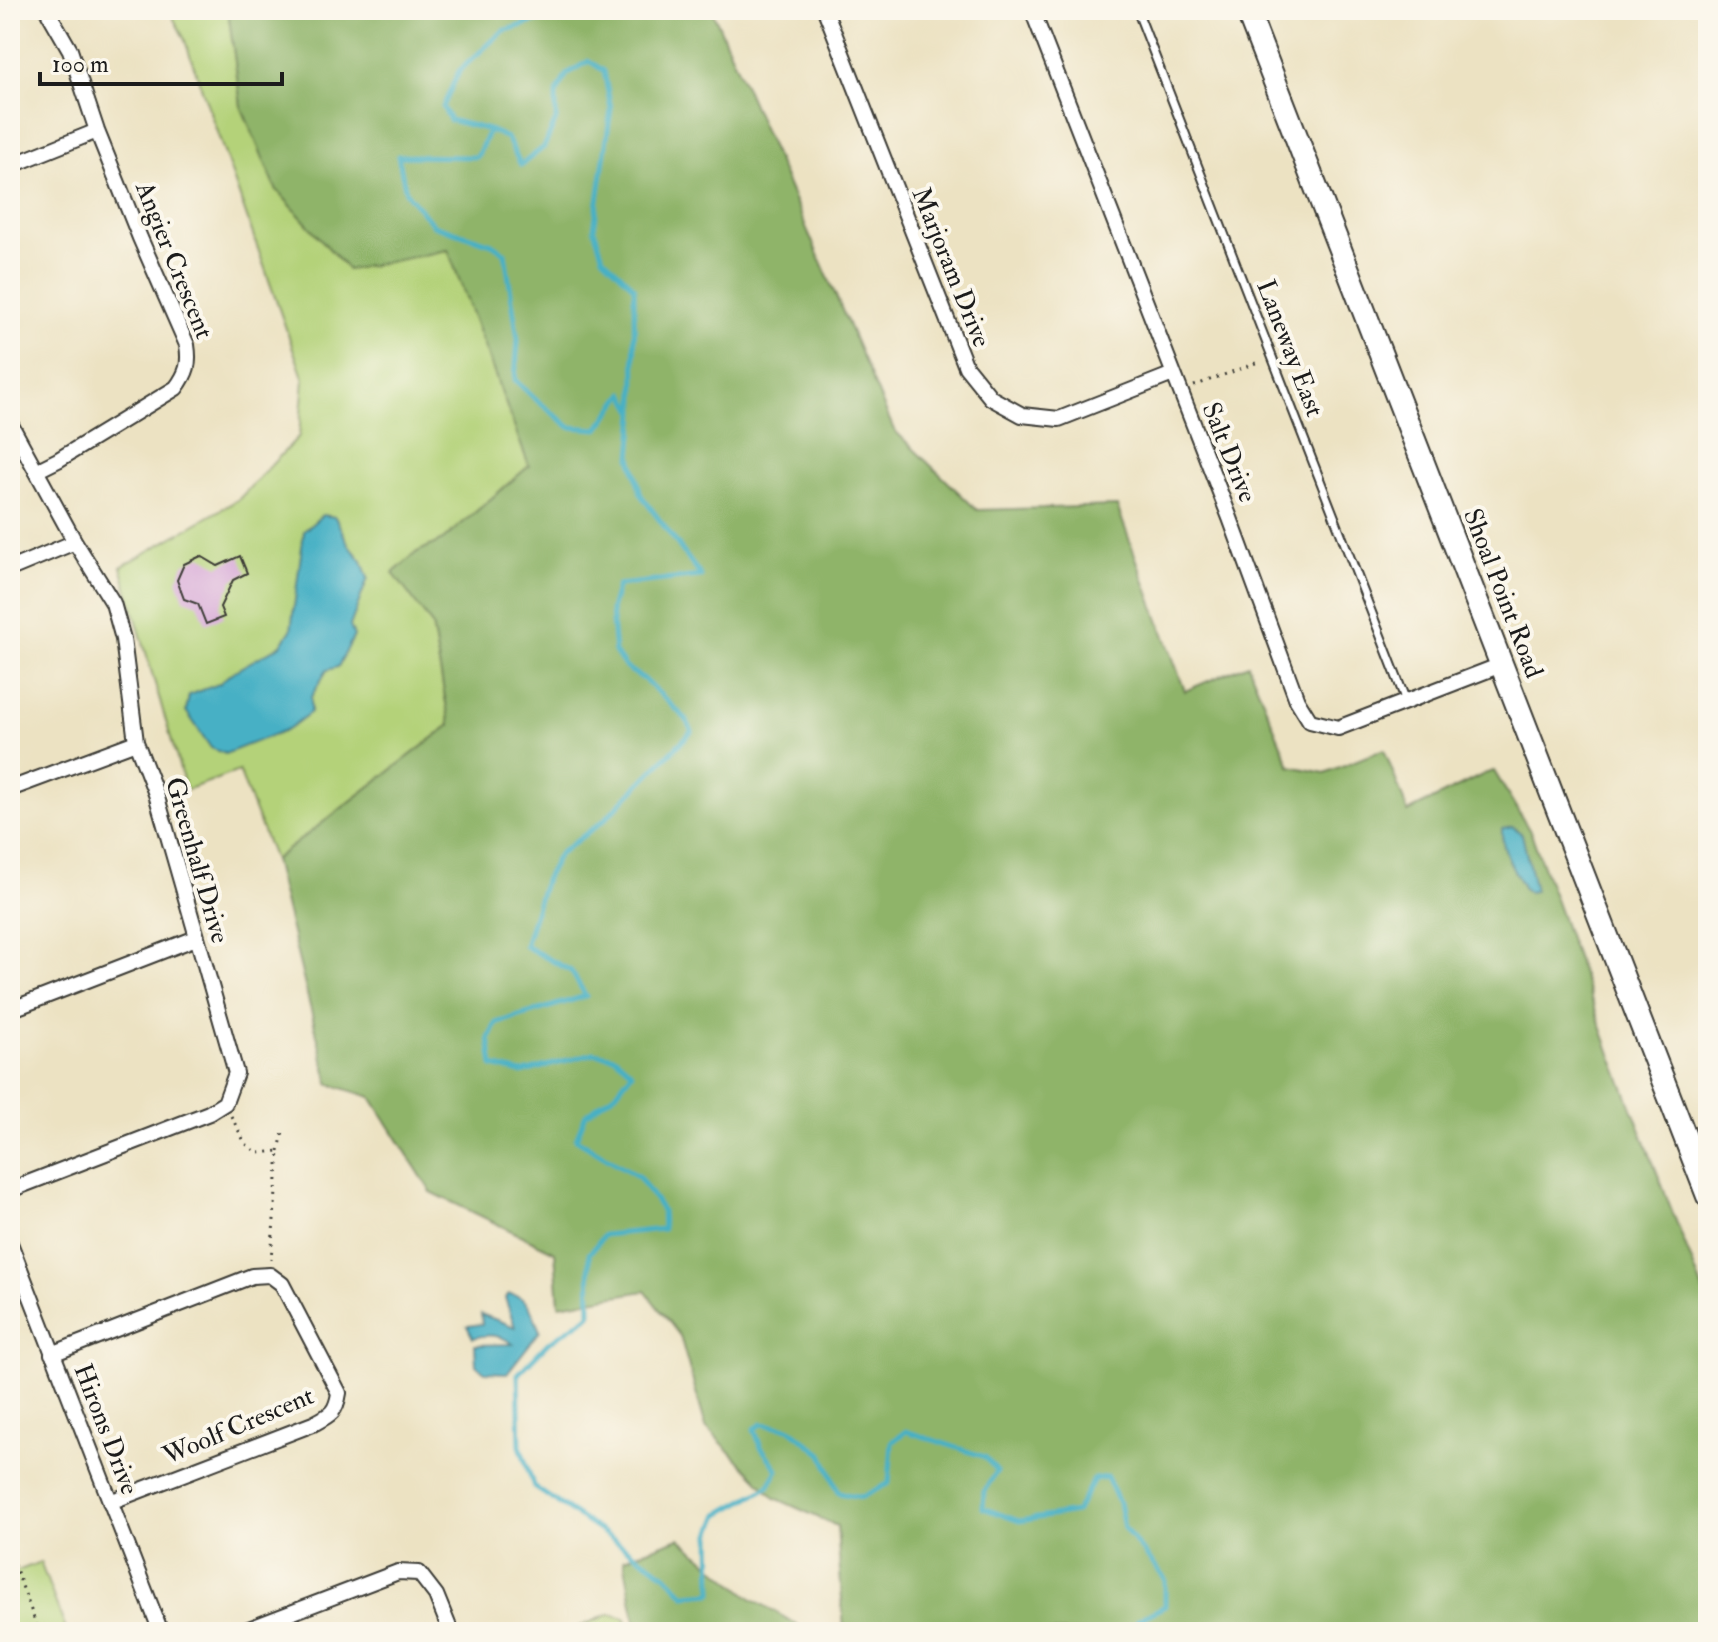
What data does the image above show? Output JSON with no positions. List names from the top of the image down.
{
  "streets": {
    "street": [
      "Angier Crescent",
      "Marjoram Drive",
      "Salt Drive",
      "Shoal Point Road",
      "Greenhalf Drive",
      "Woolf Crescent",
      "Hirons Drive"
    ],
    "lane": ["Laneway East"]
  },
  "crossings": [
    ["Angier Crescent", "Greenhalf Drive"],
    ["Marjoram Drive", "Salt Drive"],
    ["Laneway East", "Salt Drive"],
    ["Salt Drive", "Shoal Point Road"],
    ["Woolf Crescent", "Hirons Drive"]
  ],
  "scale_bar": "100 m"
}
